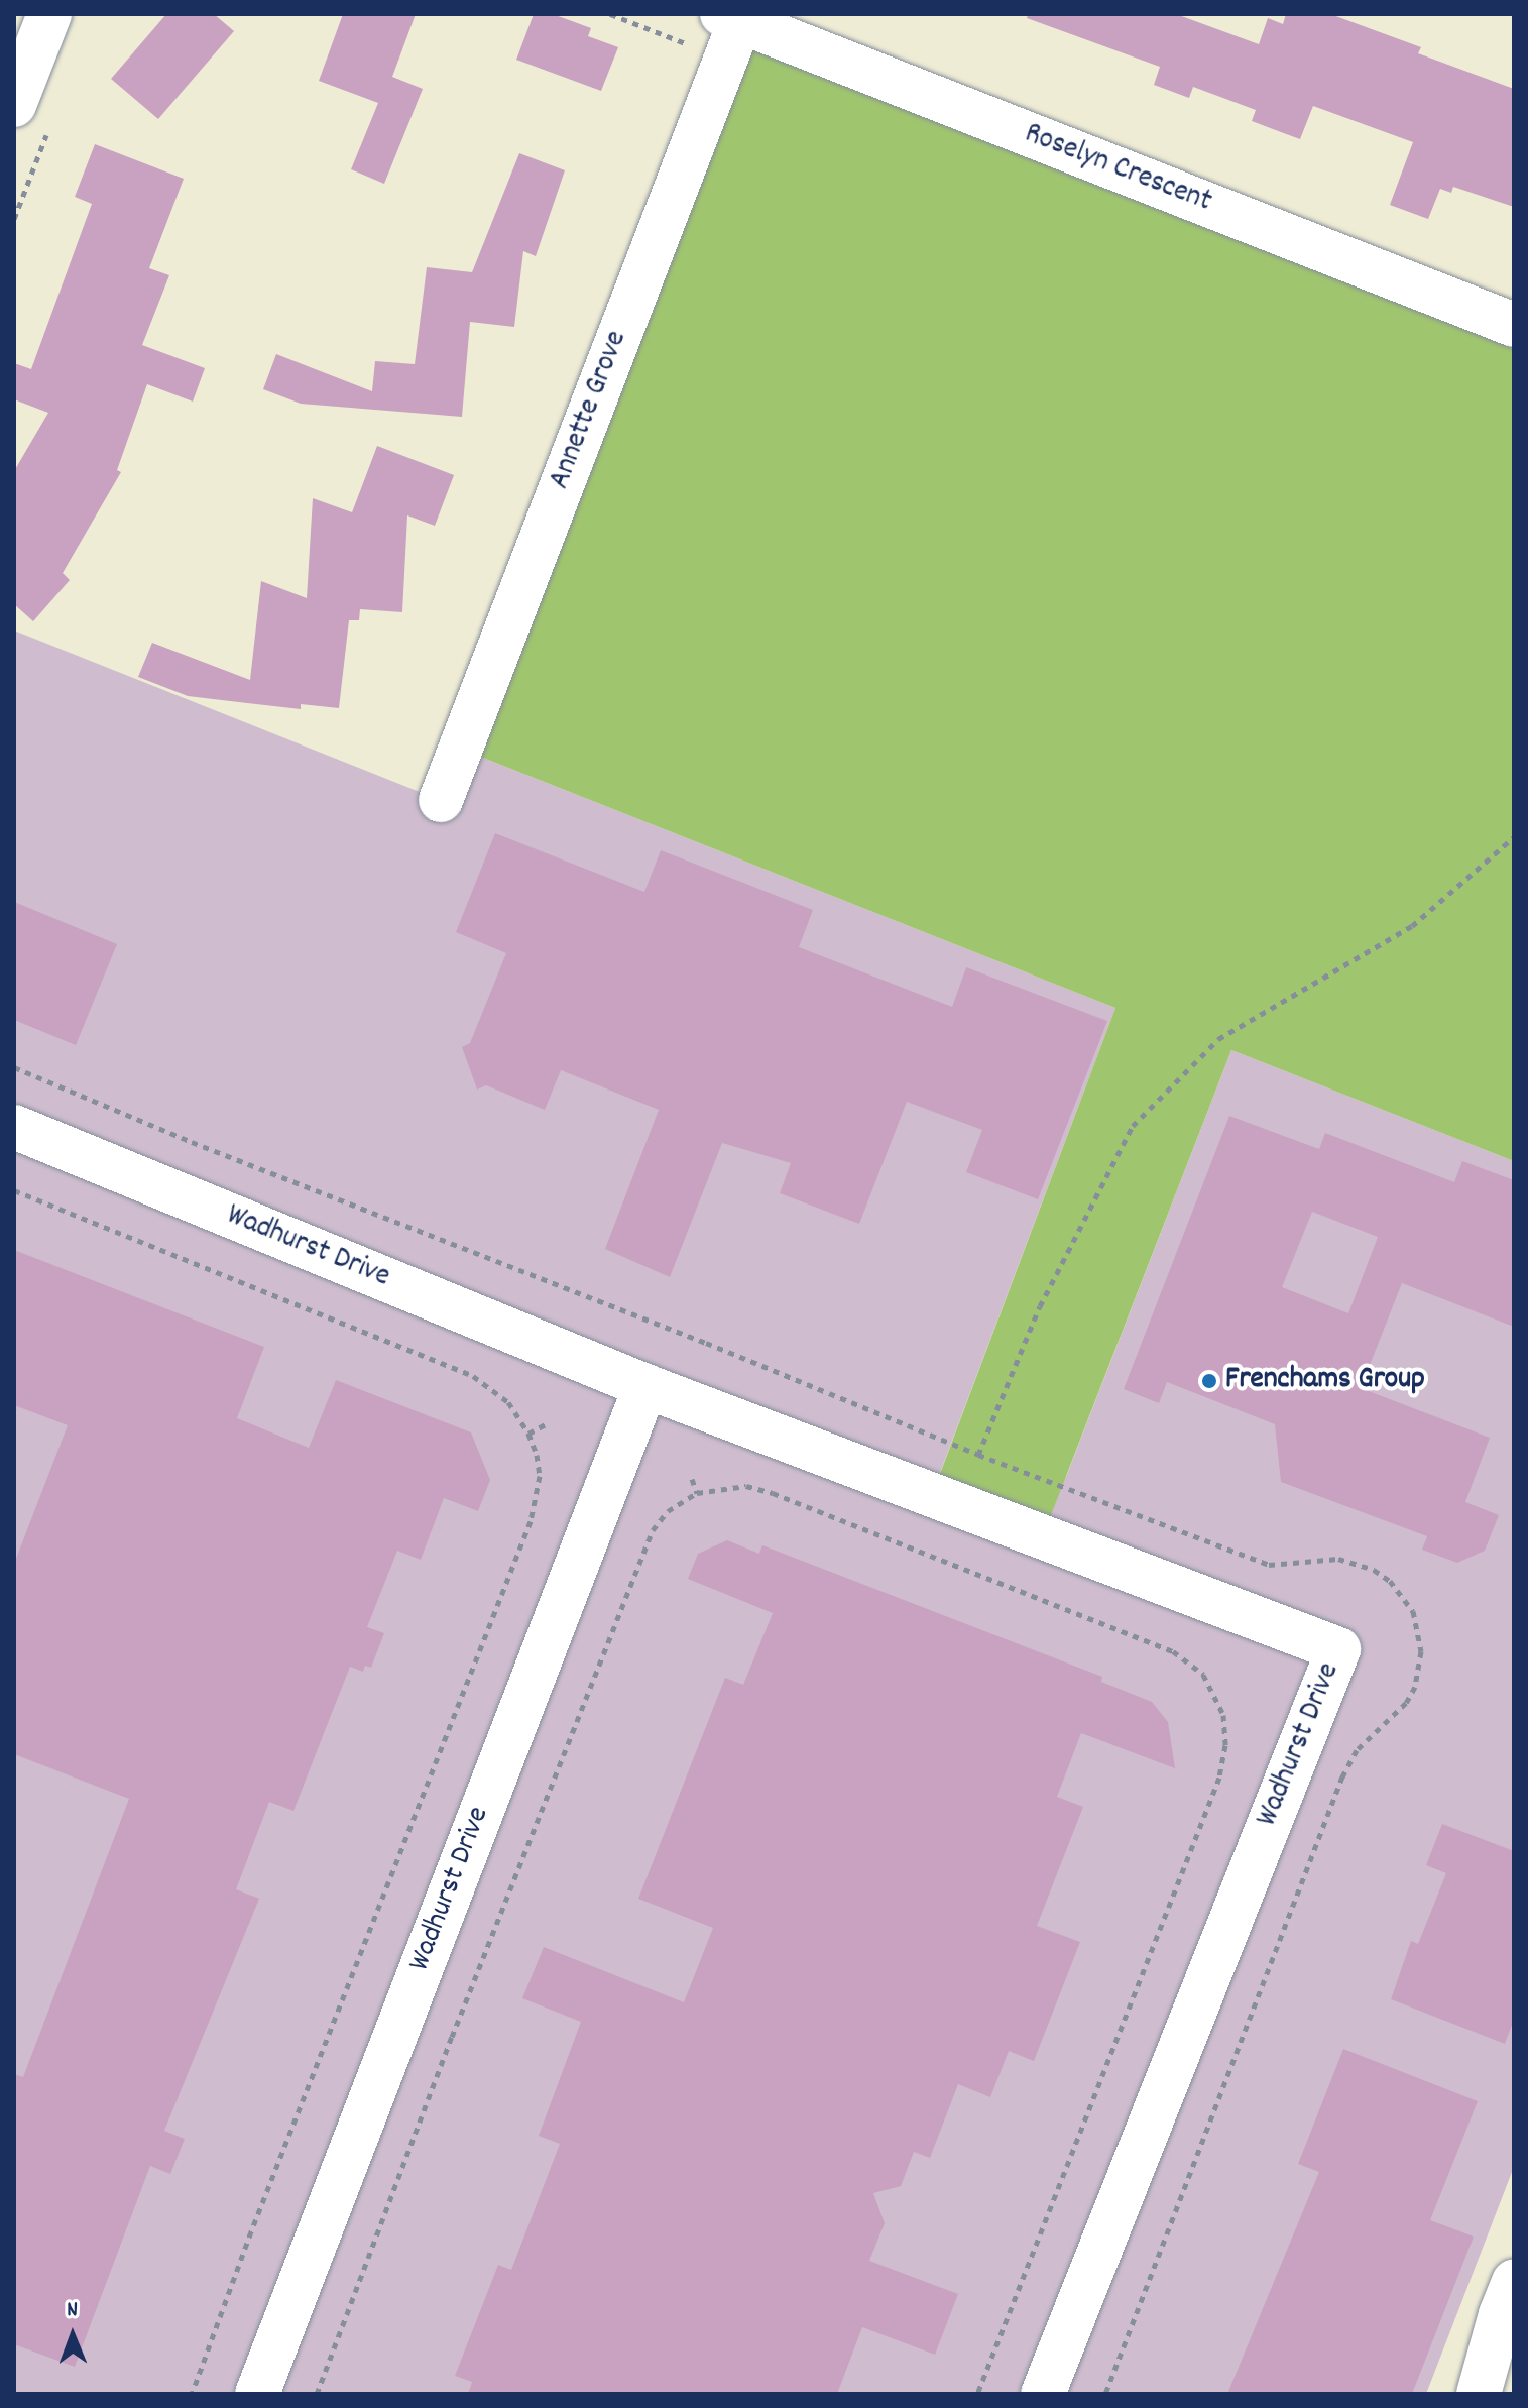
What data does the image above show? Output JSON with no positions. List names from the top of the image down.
{
  "streets": {
    "street": ["Roselyn Crescent", "Annette Grove", "Wadhurst Drive"]
  },
  "crossings": [
    ["Roselyn Crescent", "Annette Grove"]
  ],
  "places": ["Frenchams Group"],
  "north": "top"
}
